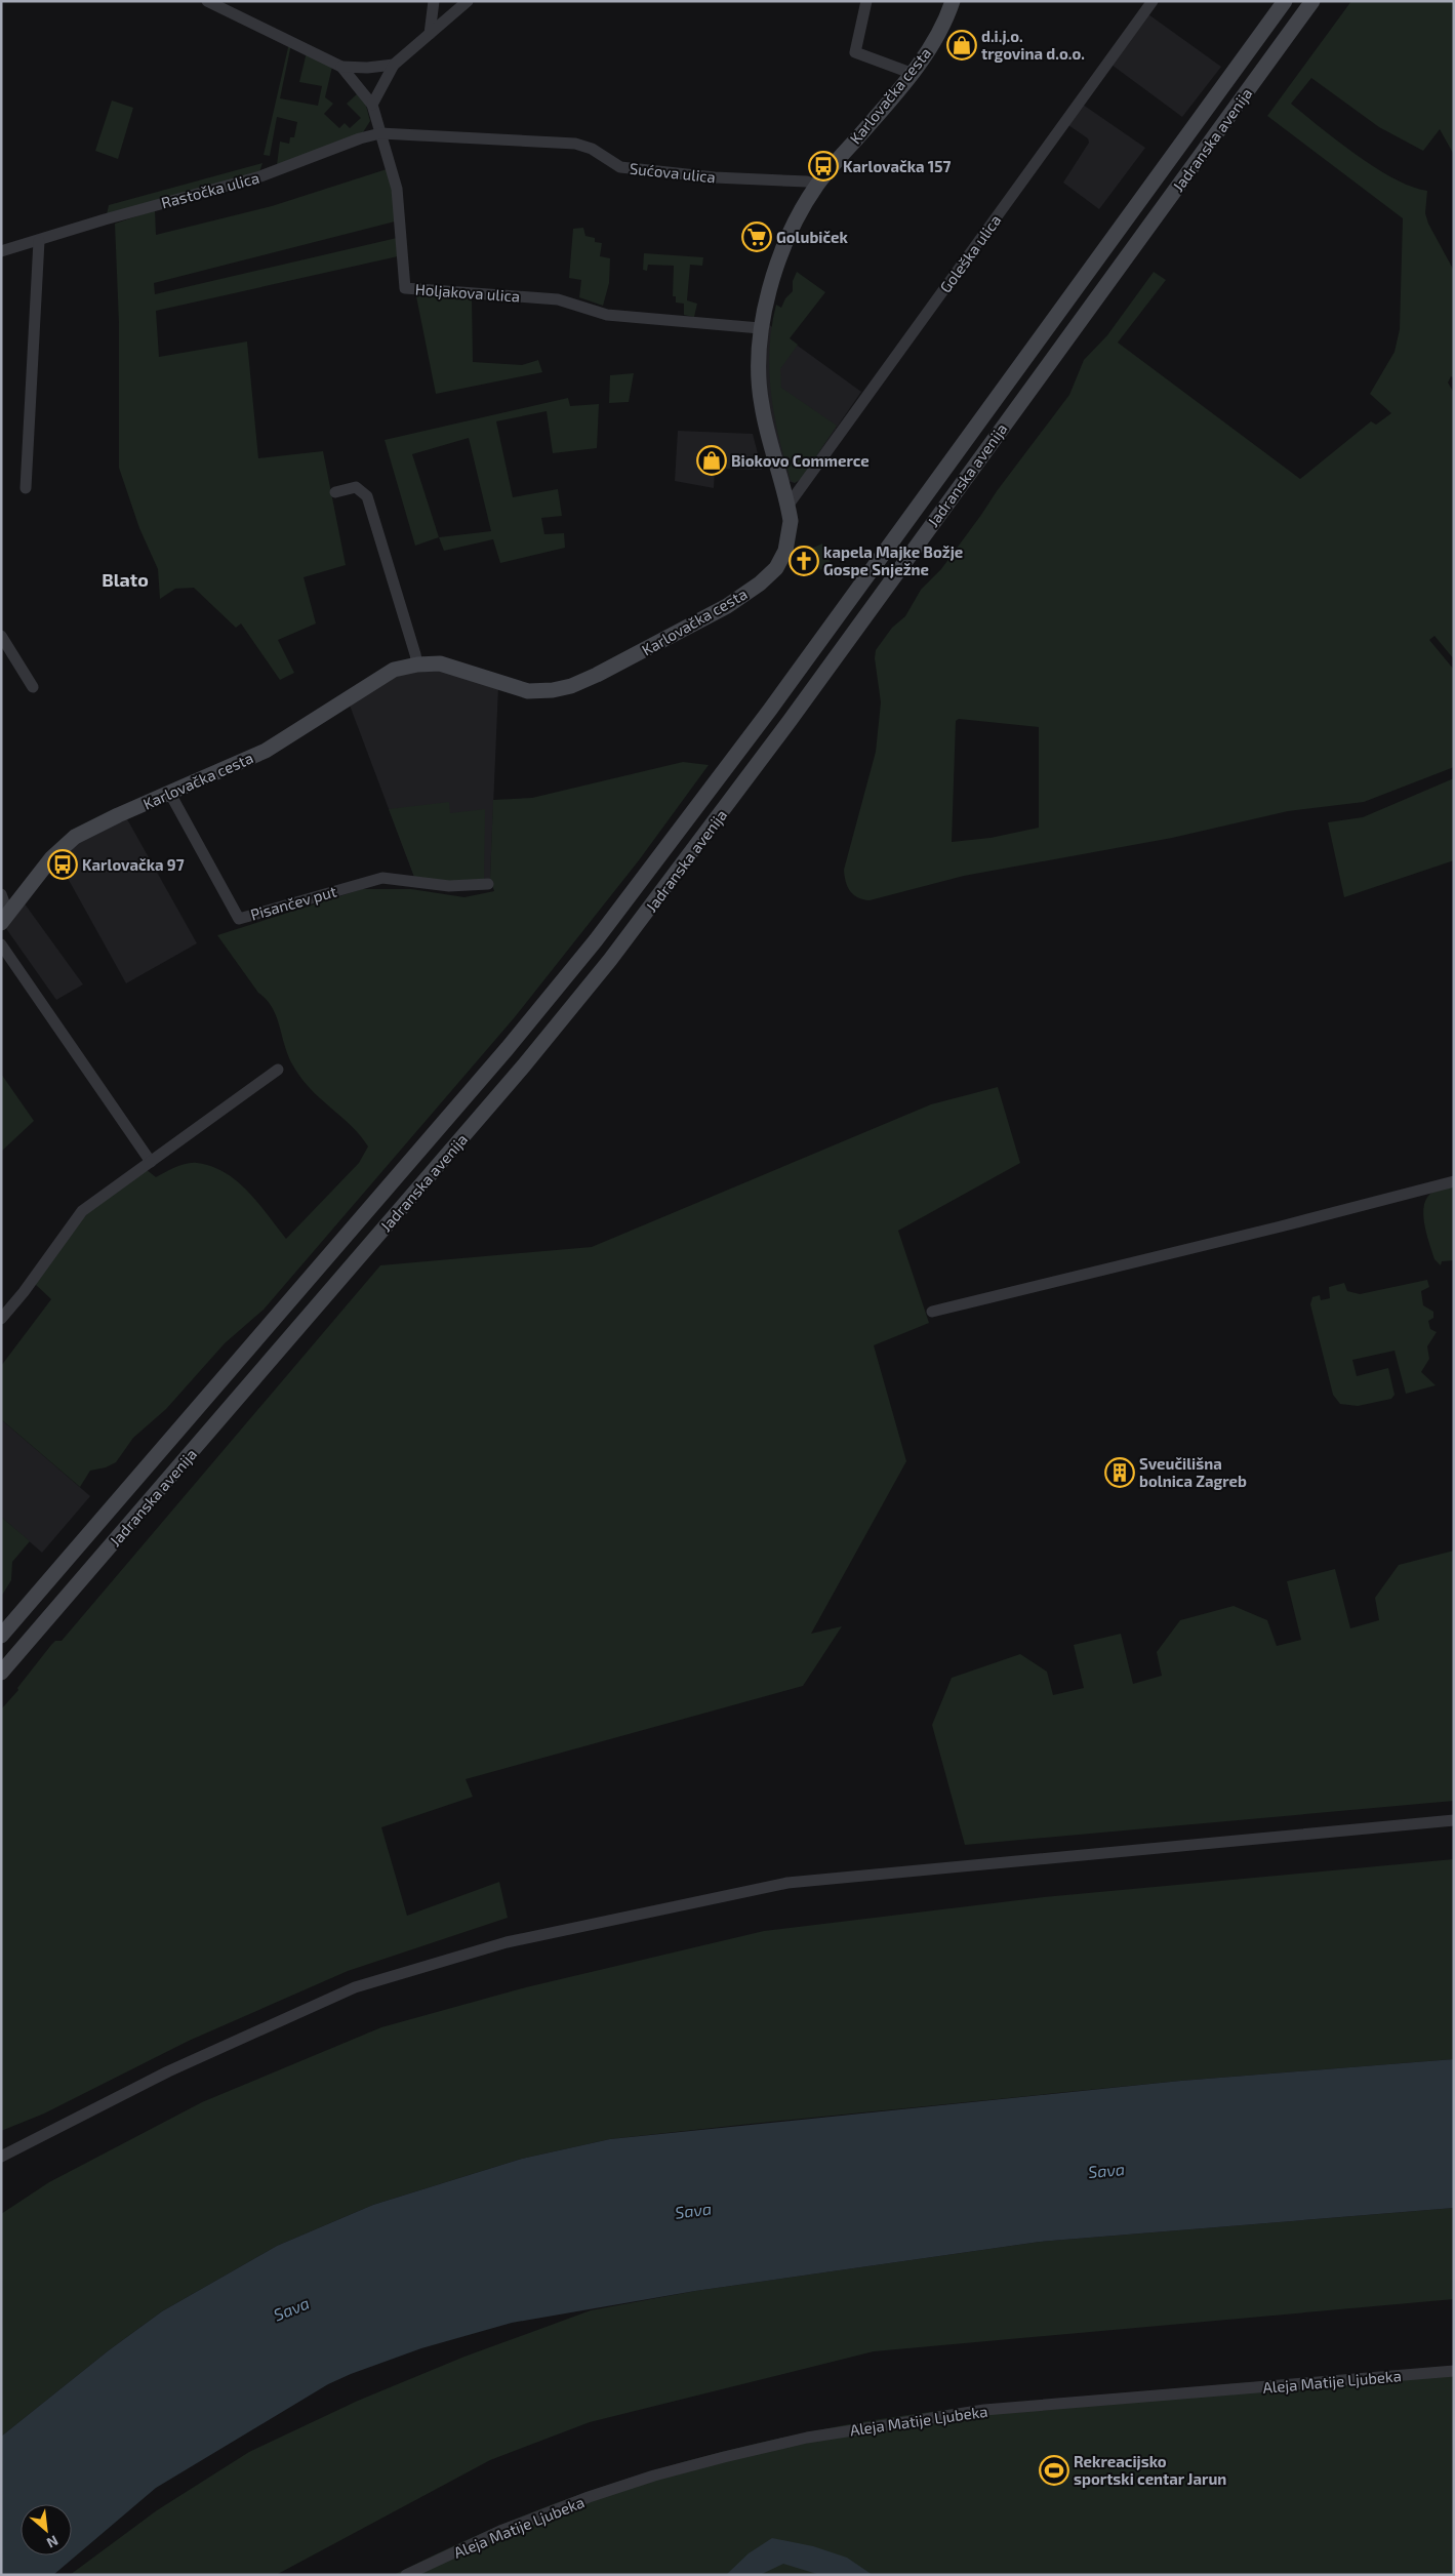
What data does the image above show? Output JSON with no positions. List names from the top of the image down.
{
  "streets": {
    "main road": ["Karlovačka cesta", "Jadranska avenija"],
    "street": [
      "Sućova ulica",
      "Rastočka ulica",
      "Goleška ulica",
      "Holjakova ulica",
      "Pisančev put",
      "Aleja Matije Ljubeka"
    ]
  },
  "crossings": [
    ["Karlovačka cesta", "Sućova ulica"],
    ["Karlovačka cesta", "Goleška ulica"],
    ["Karlovačka cesta", "Holjakova ulica"],
    ["Karlovačka cesta", "Pisančev put"],
    ["Sućova ulica", "Rastočka ulica"],
    ["Sućova ulica", "Holjakova ulica"],
    ["Rastočka ulica", "Holjakova ulica"]
  ],
  "districts": ["Blato"],
  "water": ["Sava"],
  "places": {
    "shop": ["d.i.j.o. trgovina d.o.o.", "Biokovo Commerce"],
    "bus stop": ["Karlovačka 157", "Karlovačka 97"],
    "supermarket": ["Golubiček"],
    "church": ["kapela Majke Božje Gospe Snježne"],
    "building": ["Sveučilišna bolnica Zagreb"],
    "sports": ["Rekreacijsko sportski centar Jarun"]
  },
  "north": "bottom right"
}
